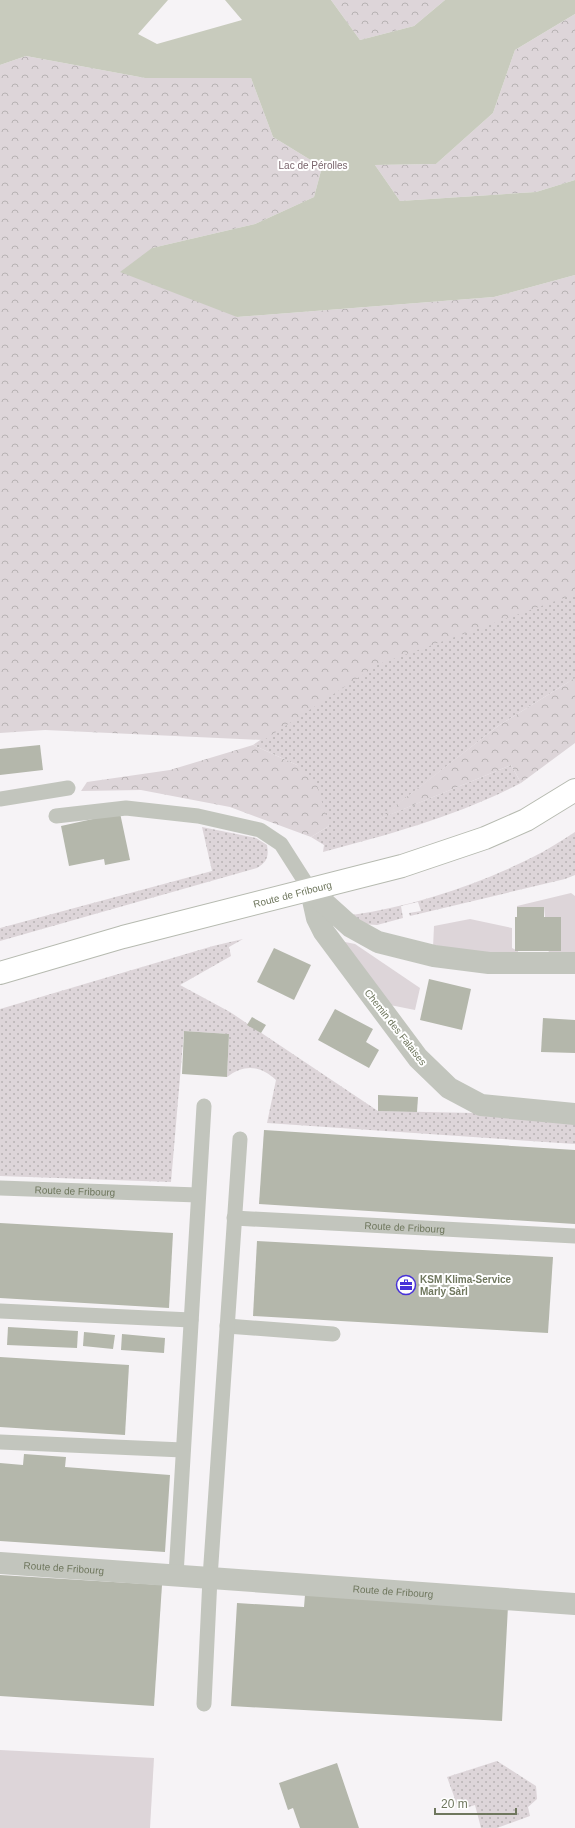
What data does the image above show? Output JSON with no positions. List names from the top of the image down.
{
  "streets": {
    "main road": ["Route de Fribourg"],
    "street": ["Chemin des Falaises"]
  },
  "crossings": [
    ["Route de Fribourg", "Chemin des Falaises"]
  ],
  "parks": ["Lac de Pérolles"],
  "places": {
    "office": ["KSM Klima-Service Marly Sàrl"]
  },
  "scale_bar": "20 m"
}
